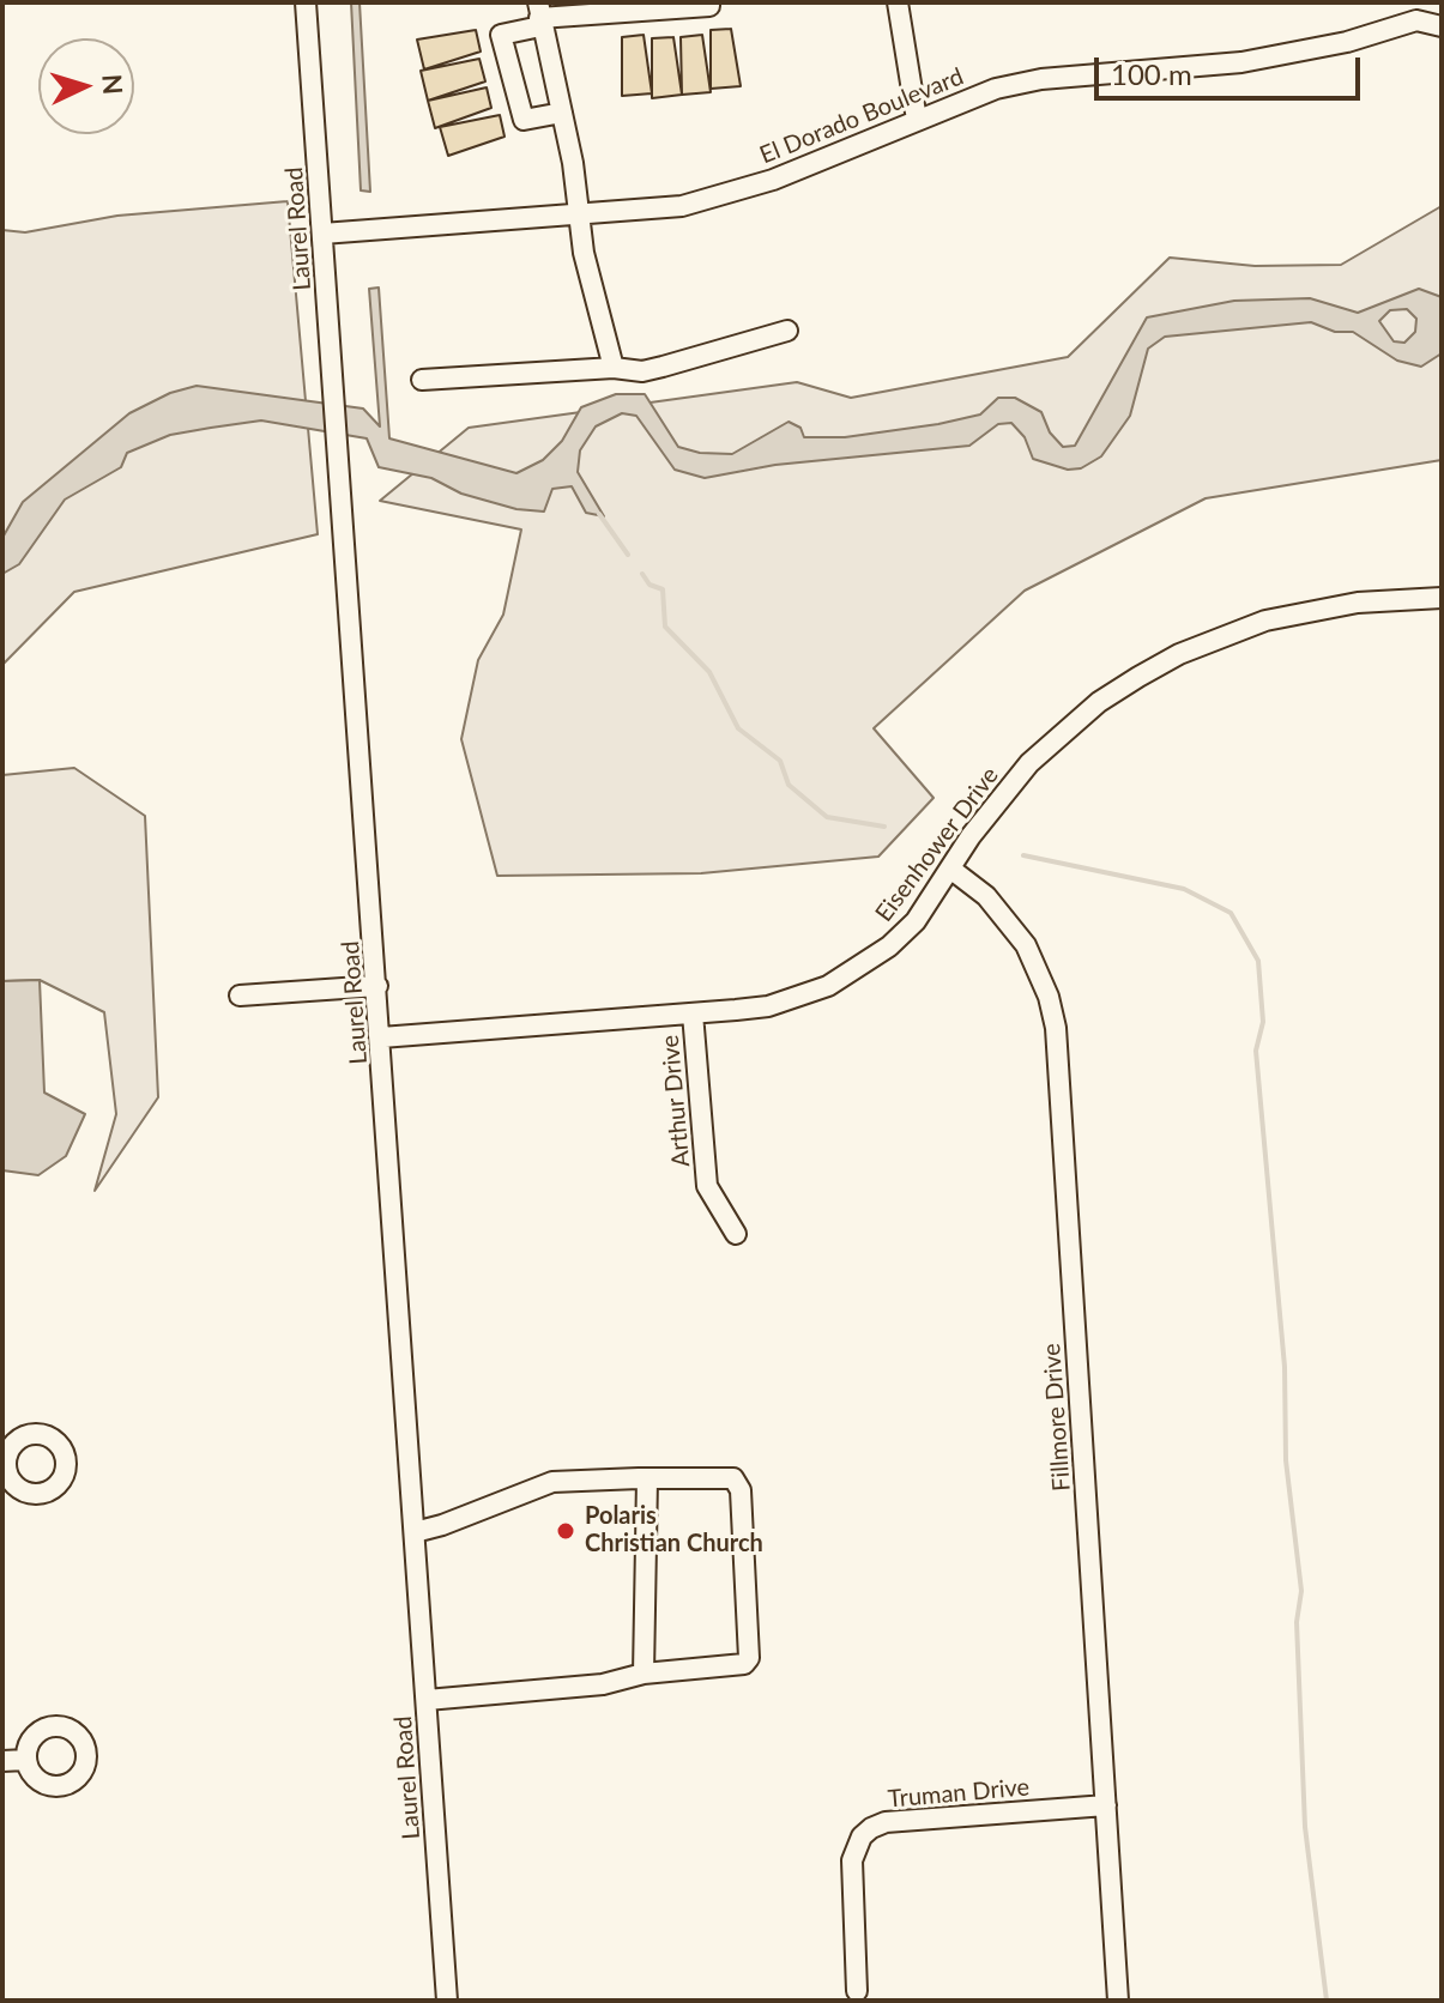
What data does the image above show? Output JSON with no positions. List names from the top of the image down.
{
  "streets": {
    "street": [
      "El Dorado Boulevard",
      "Laurel Road",
      "Eisenhower Drive",
      "Arthur Drive",
      "Fillmore Drive",
      "Truman Drive"
    ]
  },
  "crossings": [
    ["El Dorado Boulevard", "Laurel Road"],
    ["Laurel Road", "Eisenhower Drive"],
    ["Eisenhower Drive", "Arthur Drive"],
    ["Eisenhower Drive", "Fillmore Drive"],
    ["Fillmore Drive", "Truman Drive"]
  ],
  "places": ["Polaris Christian Church"],
  "scale_bar": "100 m",
  "north": "right"
}
